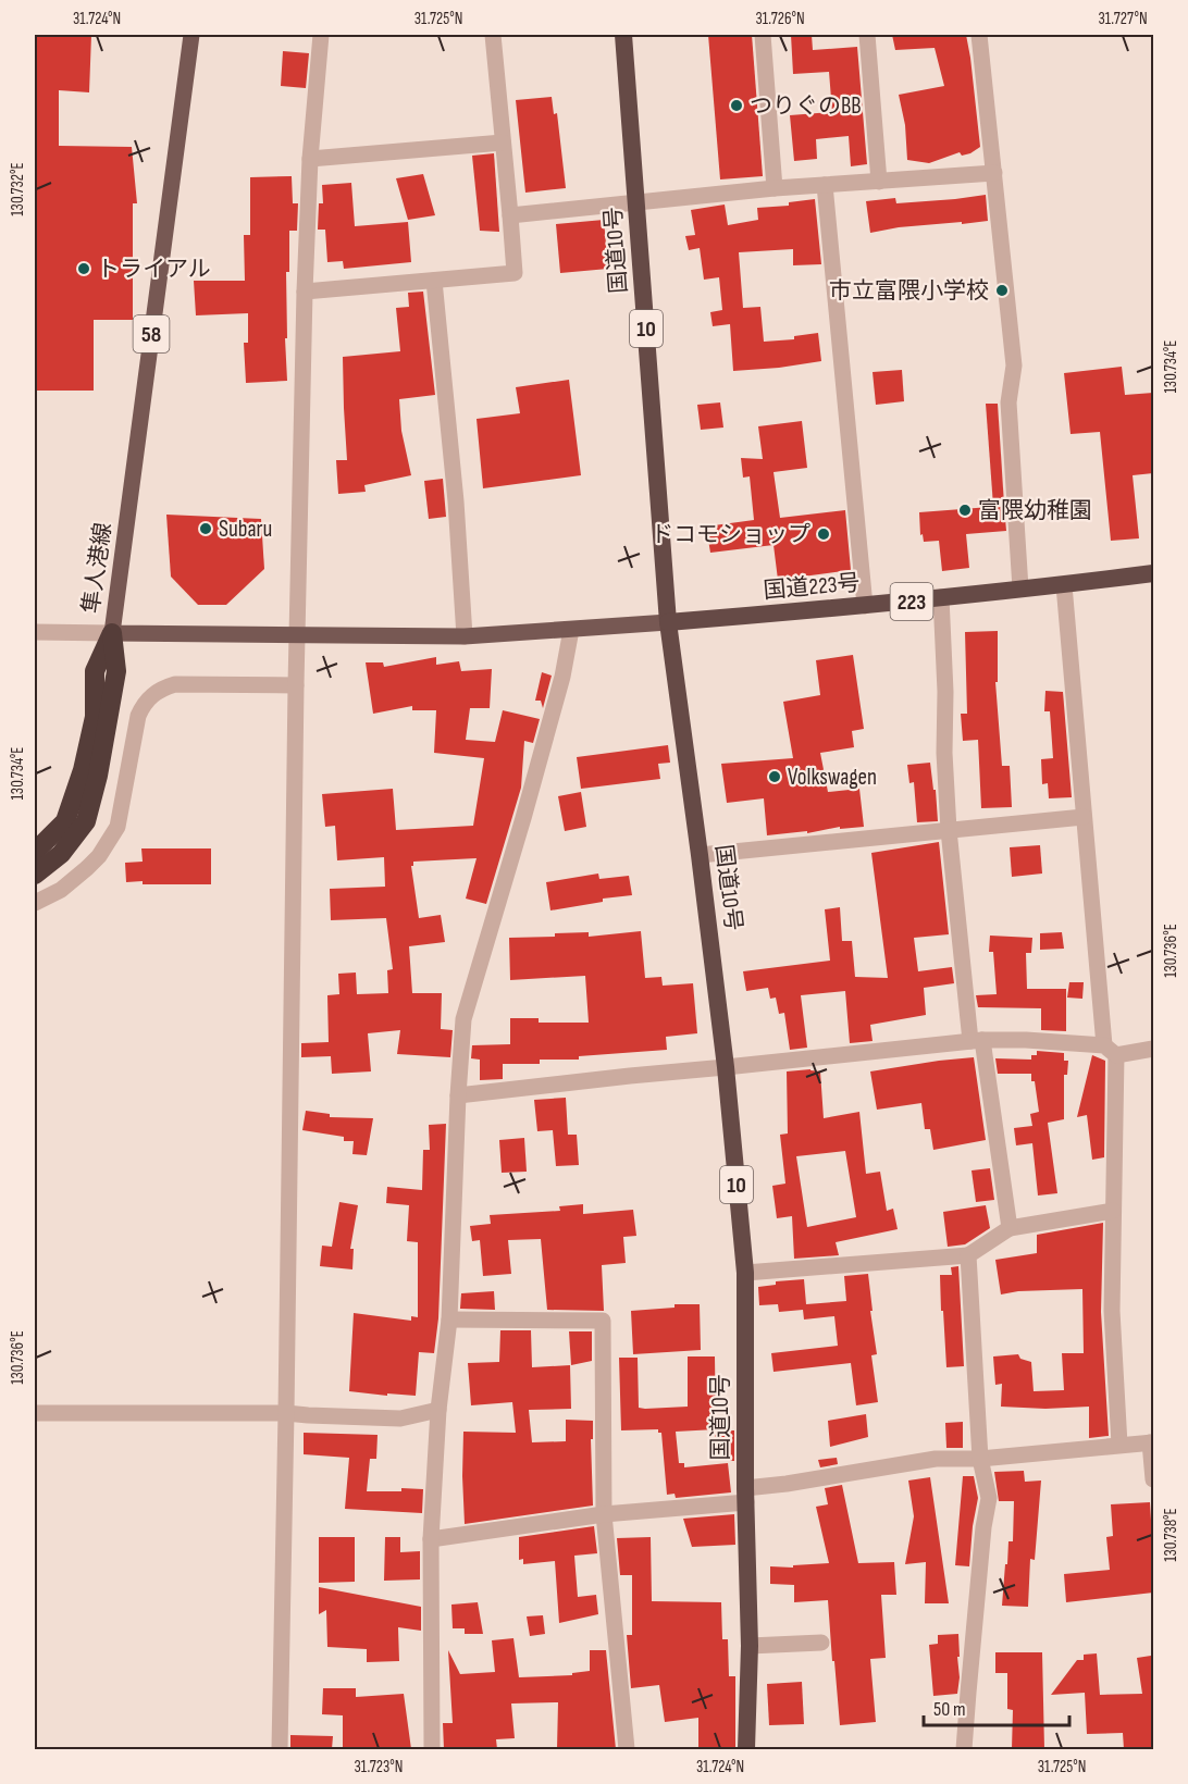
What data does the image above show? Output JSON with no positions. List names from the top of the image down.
{
  "streets": {
    "highway": [
      "国道10号",
      "10",
      "国道223号",
      "223"
    ],
    "main road": ["58", "隼人港線"]
  },
  "crossings": [
    ["国道10号", "隼人港線"],
    ["国道10号", "国道223号"],
    ["隼人港線", "国道223号"]
  ],
  "places": [
    "つりぐのBB",
    "トライアル",
    "市立富隈小学校",
    "富隈幼稚園",
    "Subaru",
    "ドコモショップ",
    "Volkswagen"
  ],
  "scale_bar": "50 m",
  "coordinates": [
    "31.724°N",
    "31.725°N",
    "31.726°N",
    "31.727°N",
    "130.732°E",
    "130.734°E",
    "130.736°E",
    "130.738°E",
    "31.723°N"
  ]
}
